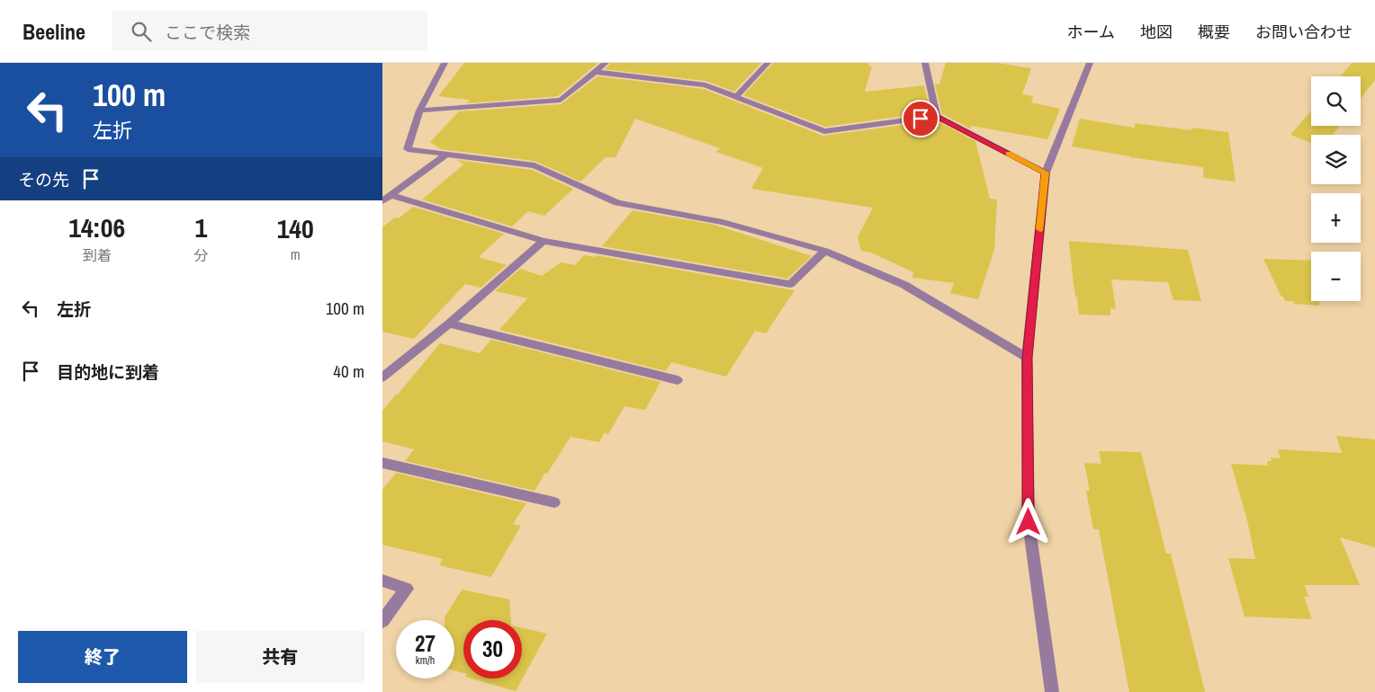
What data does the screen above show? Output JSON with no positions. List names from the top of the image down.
{
  "page": {
    "header": "Beeline",
    "search": "ここで検索",
    "nav": [
      "ホーム",
      "地図",
      "概要",
      "お問い合わせ"
    ],
    "turn": ["100 m", "左折"],
    "map_buttons": ["+", "−"],
    "then": "その先",
    "eta": [
      "14:06",
      "到着",
      "1",
      "分",
      "140",
      "m"
    ],
    "list": [
      {
        "name": "左折",
        "value": "100 m"
      },
      {
        "name": "目的地に到着",
        "value": "40 m"
      }
    ],
    "speed": "27 km/h",
    "limit": "30",
    "buttons": ["終了", "共有"]
  }
}
